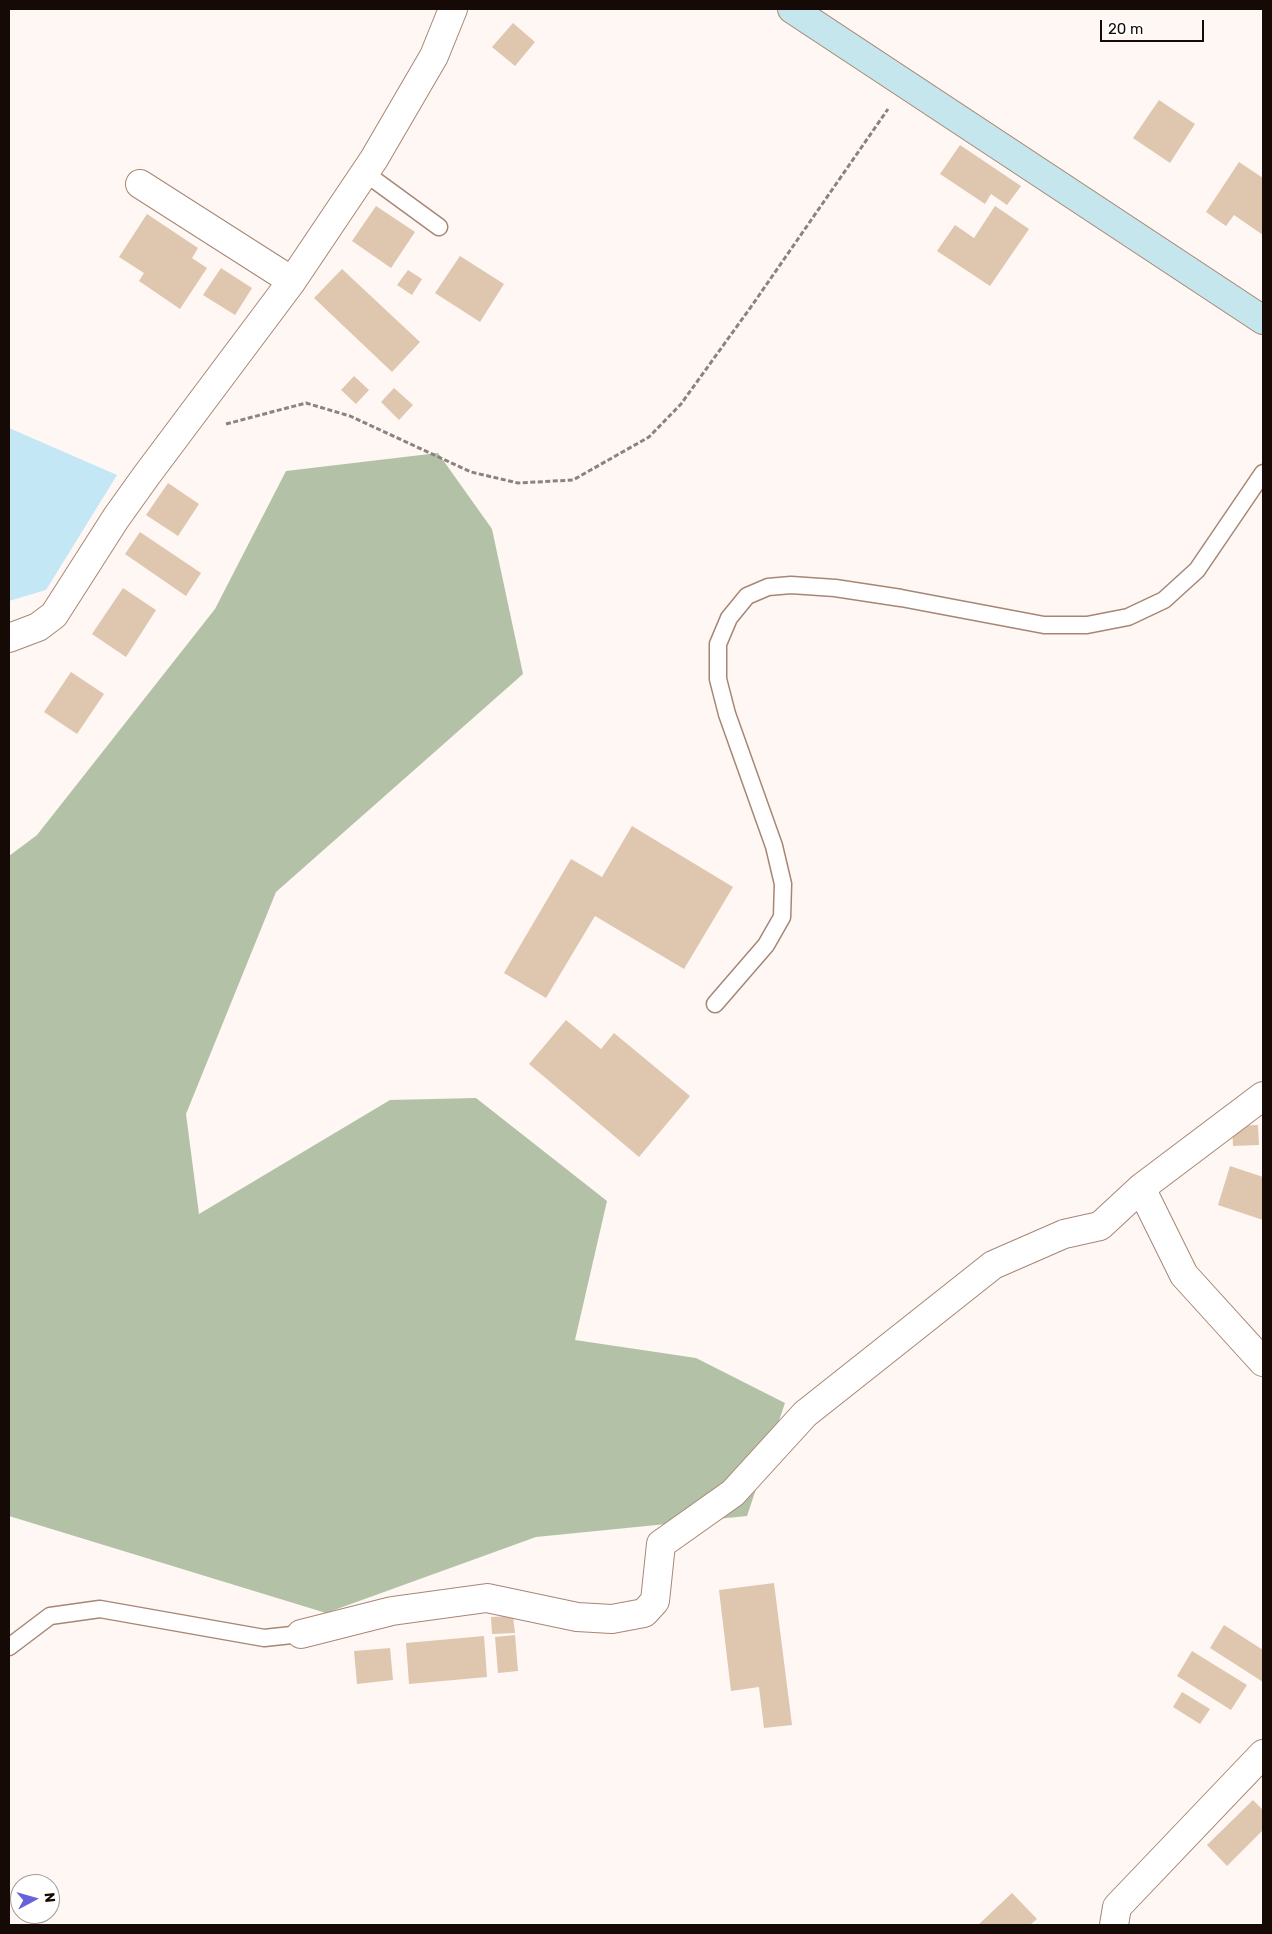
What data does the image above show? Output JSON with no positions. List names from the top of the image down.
{
  "scale_bar": "20 m",
  "north": "right"
}
